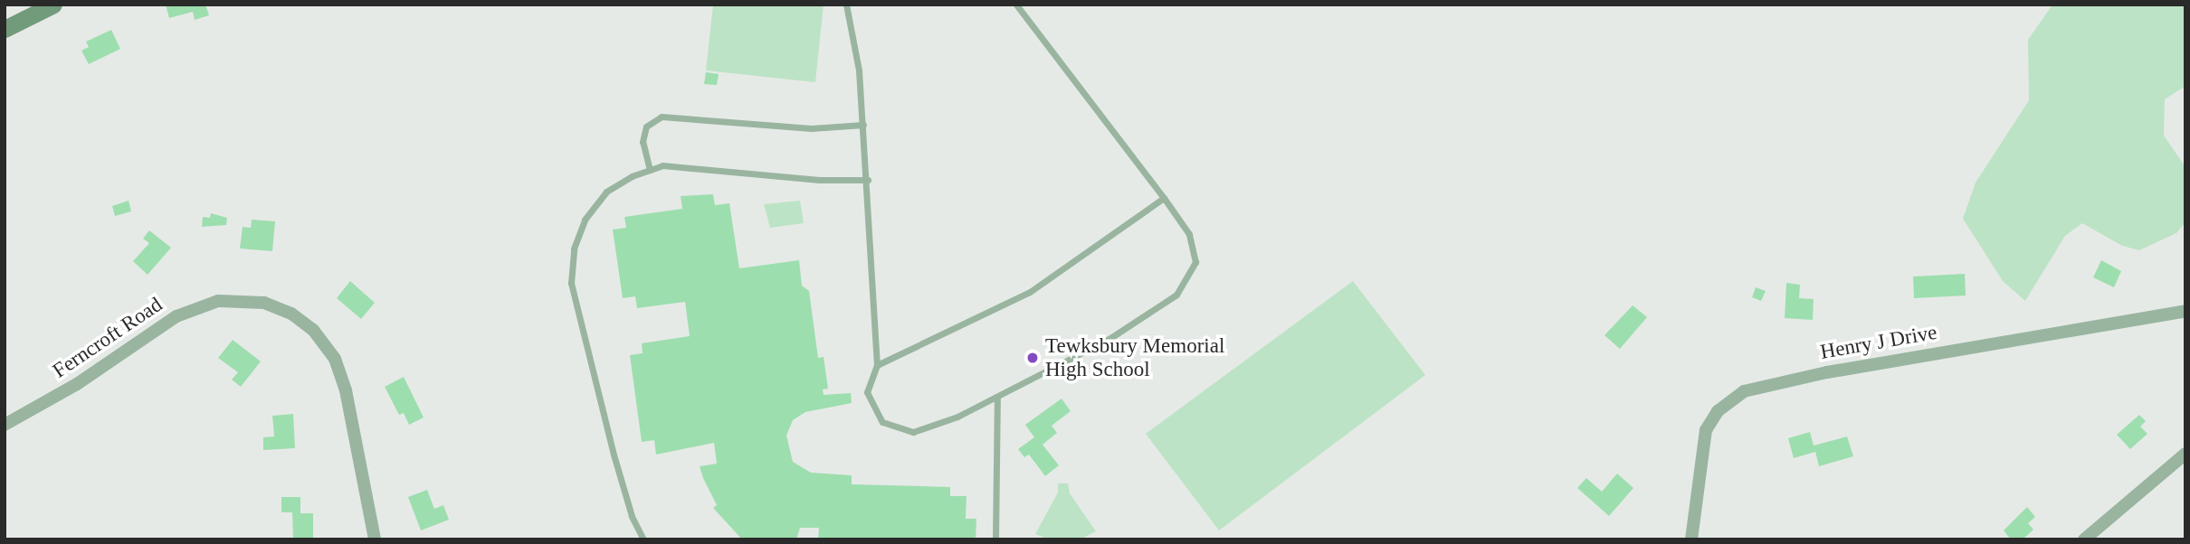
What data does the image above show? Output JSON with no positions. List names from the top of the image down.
{
  "streets": {
    "street": ["Ferncroft Road", "Henry J Drive"]
  },
  "places": ["Tewksbury Memorial High School"]
}
